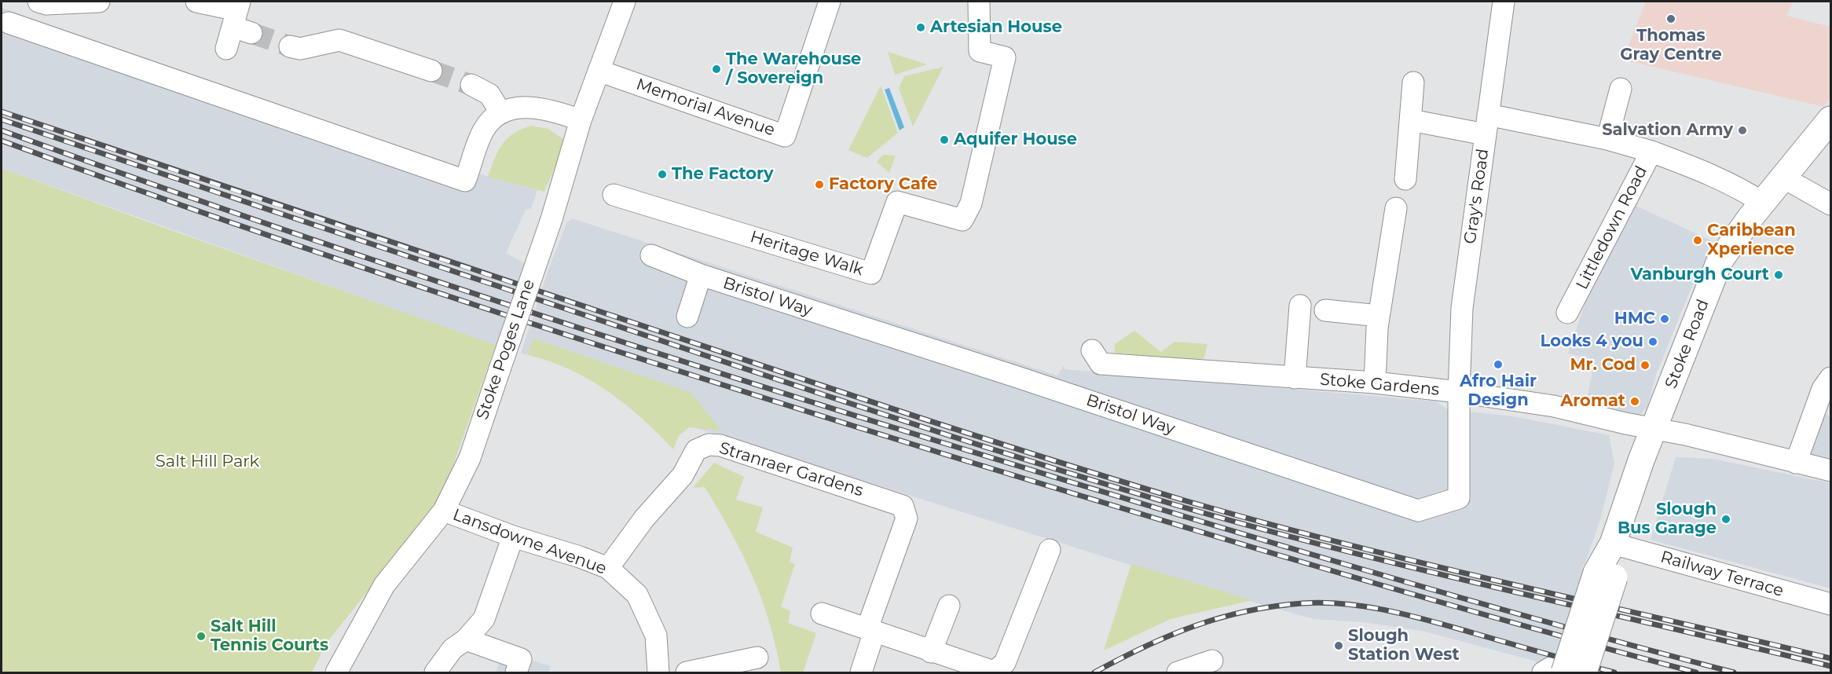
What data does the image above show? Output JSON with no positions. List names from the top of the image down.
{
  "streets": {
    "main road": ["Stoke Road"],
    "street": [
      "Memorial Avenue",
      "Gray's Road",
      "Littledown Road",
      "Heritage Walk",
      "Bristol Way",
      "Stoke Poges Lane",
      "Stoke Gardens",
      "Stranraer Gardens",
      "Lansdowne Avenue",
      "Railway Terrace"
    ]
  },
  "crossings": [
    ["Memorial Avenue", "Stoke Poges Lane"],
    ["Gray's Road", "Bristol Way"],
    ["Gray's Road", "Stoke Gardens"],
    ["Littledown Road", "Stoke Road"],
    ["Bristol Way", "Stoke Gardens"],
    ["Stoke Road", "Stoke Gardens"],
    ["Stoke Road", "Railway Terrace"],
    ["Stoke Poges Lane", "Lansdowne Avenue"],
    ["Stranraer Gardens", "Lansdowne Avenue"]
  ],
  "parks": ["Salt Hill Park"],
  "places": [
    "Thomas Gray Centre",
    "Artesian House",
    "The Warehouse / Sovereign",
    "Salvation Army",
    "Aquifer House",
    "The Factory",
    "Factory Cafe",
    "Caribbean Xperience",
    "Vanburgh Court",
    "HMC",
    "Looks 4 you",
    "Afro Hair Design",
    "Mr. Cod",
    "Aromat",
    "Slough Bus Garage",
    "Salt Hill Tennis Courts",
    "Slough Station West"
  ]
}
